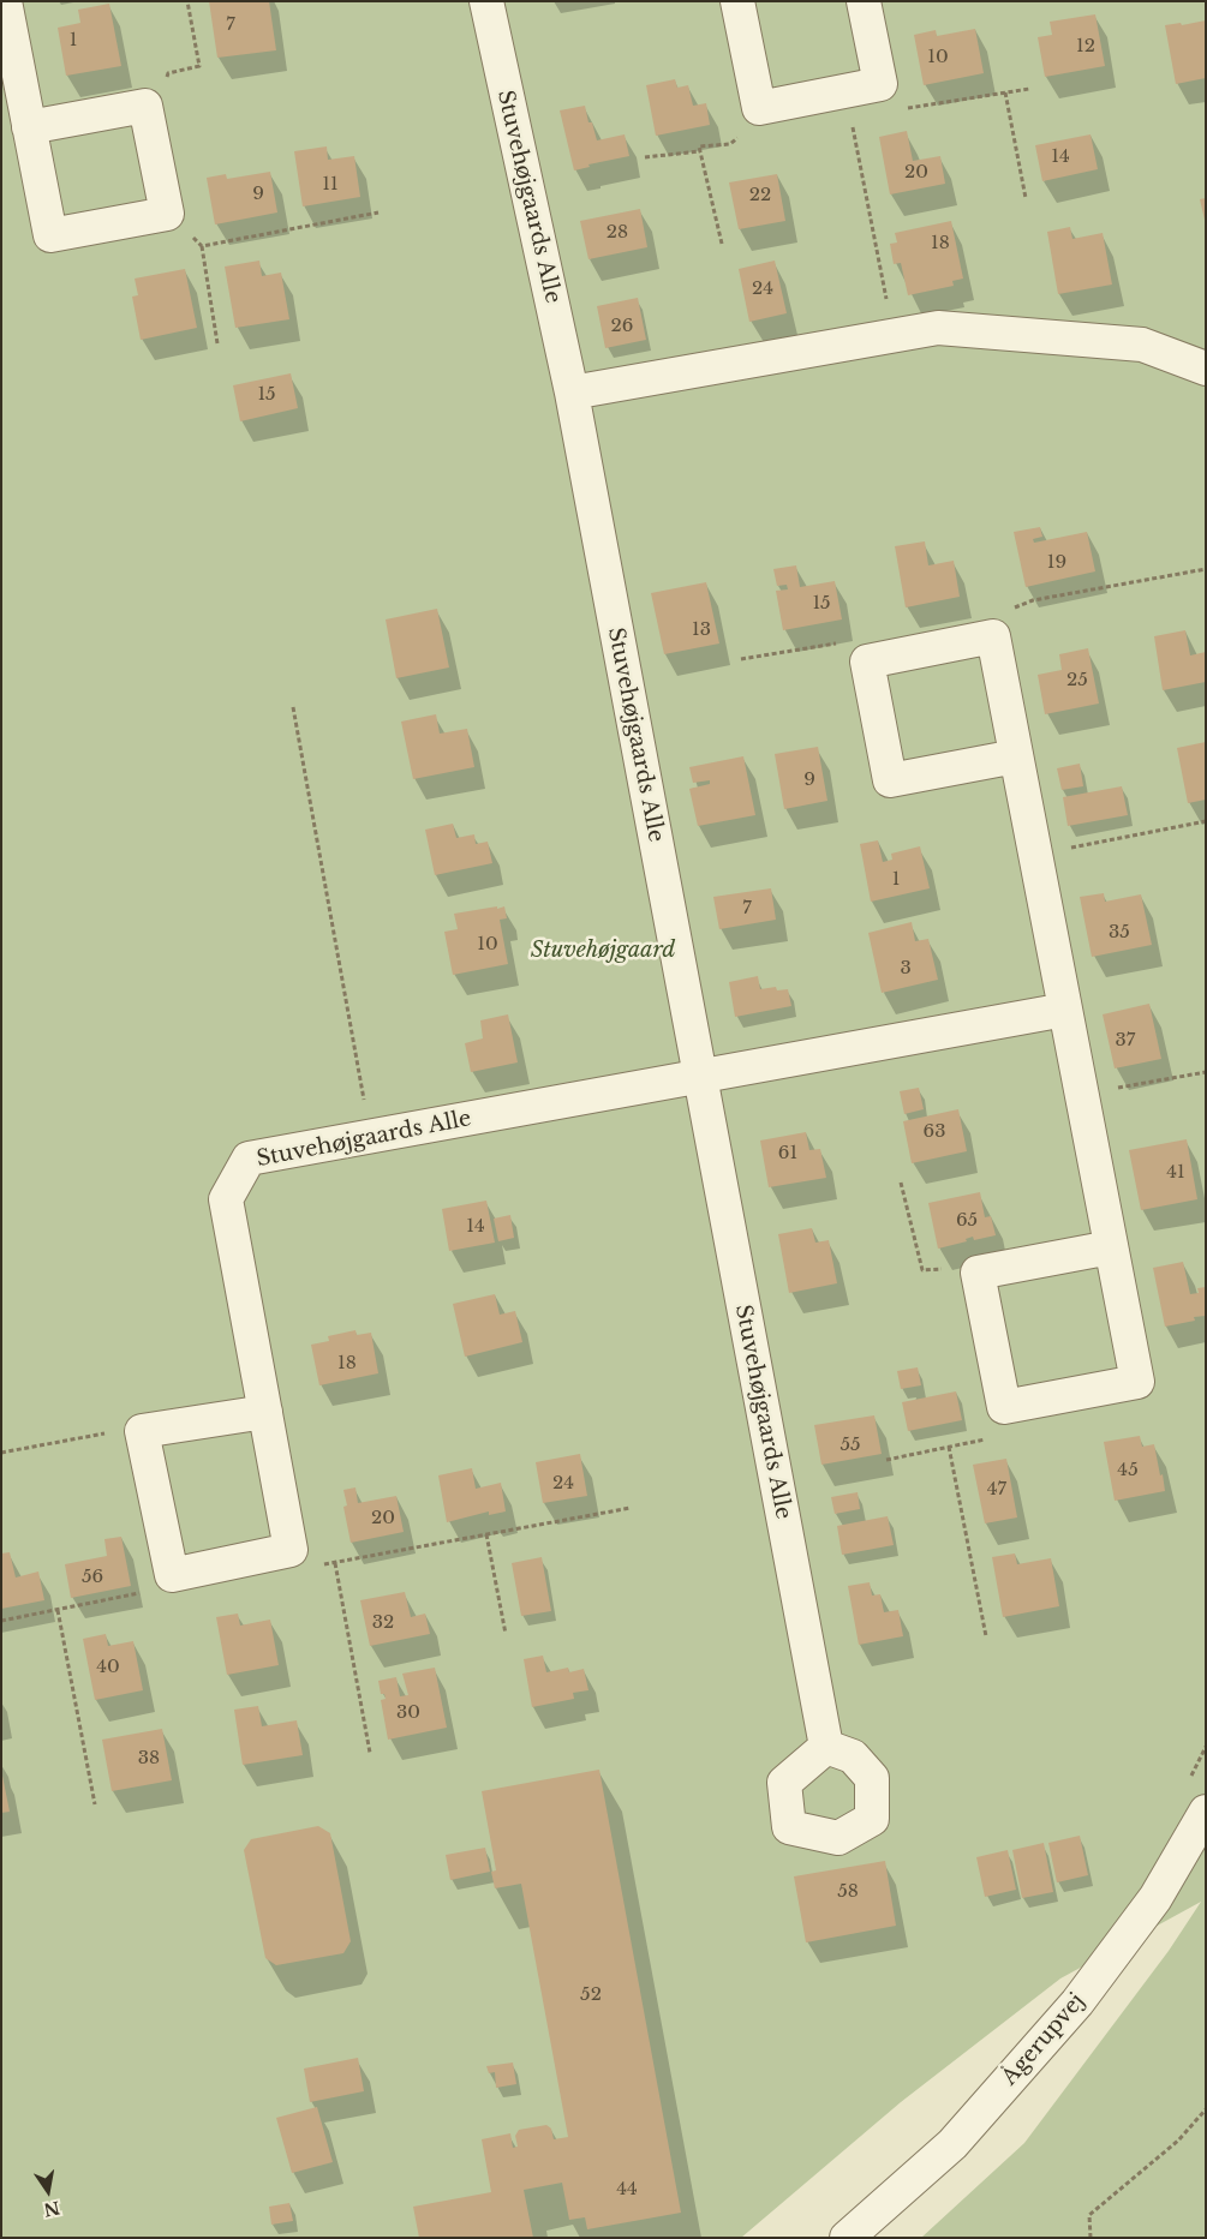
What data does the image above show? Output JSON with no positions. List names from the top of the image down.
{
  "streets": {
    "street": ["Stuvehøjgaards Alle", "Ågerupvej"]
  },
  "parks": ["Stuvehøjgaard"],
  "house_numbers": [
    "7",
    "1",
    "12",
    "10",
    "14",
    "20",
    "11",
    "9",
    "22",
    "28",
    "18",
    "24",
    "26",
    "15",
    "19",
    "15",
    "13",
    "25",
    "9",
    "1",
    "7",
    "35",
    "10",
    "3",
    "37",
    "63",
    "61",
    "41",
    "65",
    "14",
    "18",
    "55",
    "45",
    "24",
    "47",
    "20",
    "56",
    "32",
    "40",
    "30",
    "38",
    "58",
    "52",
    "44"
  ],
  "north": "bottom"
}
